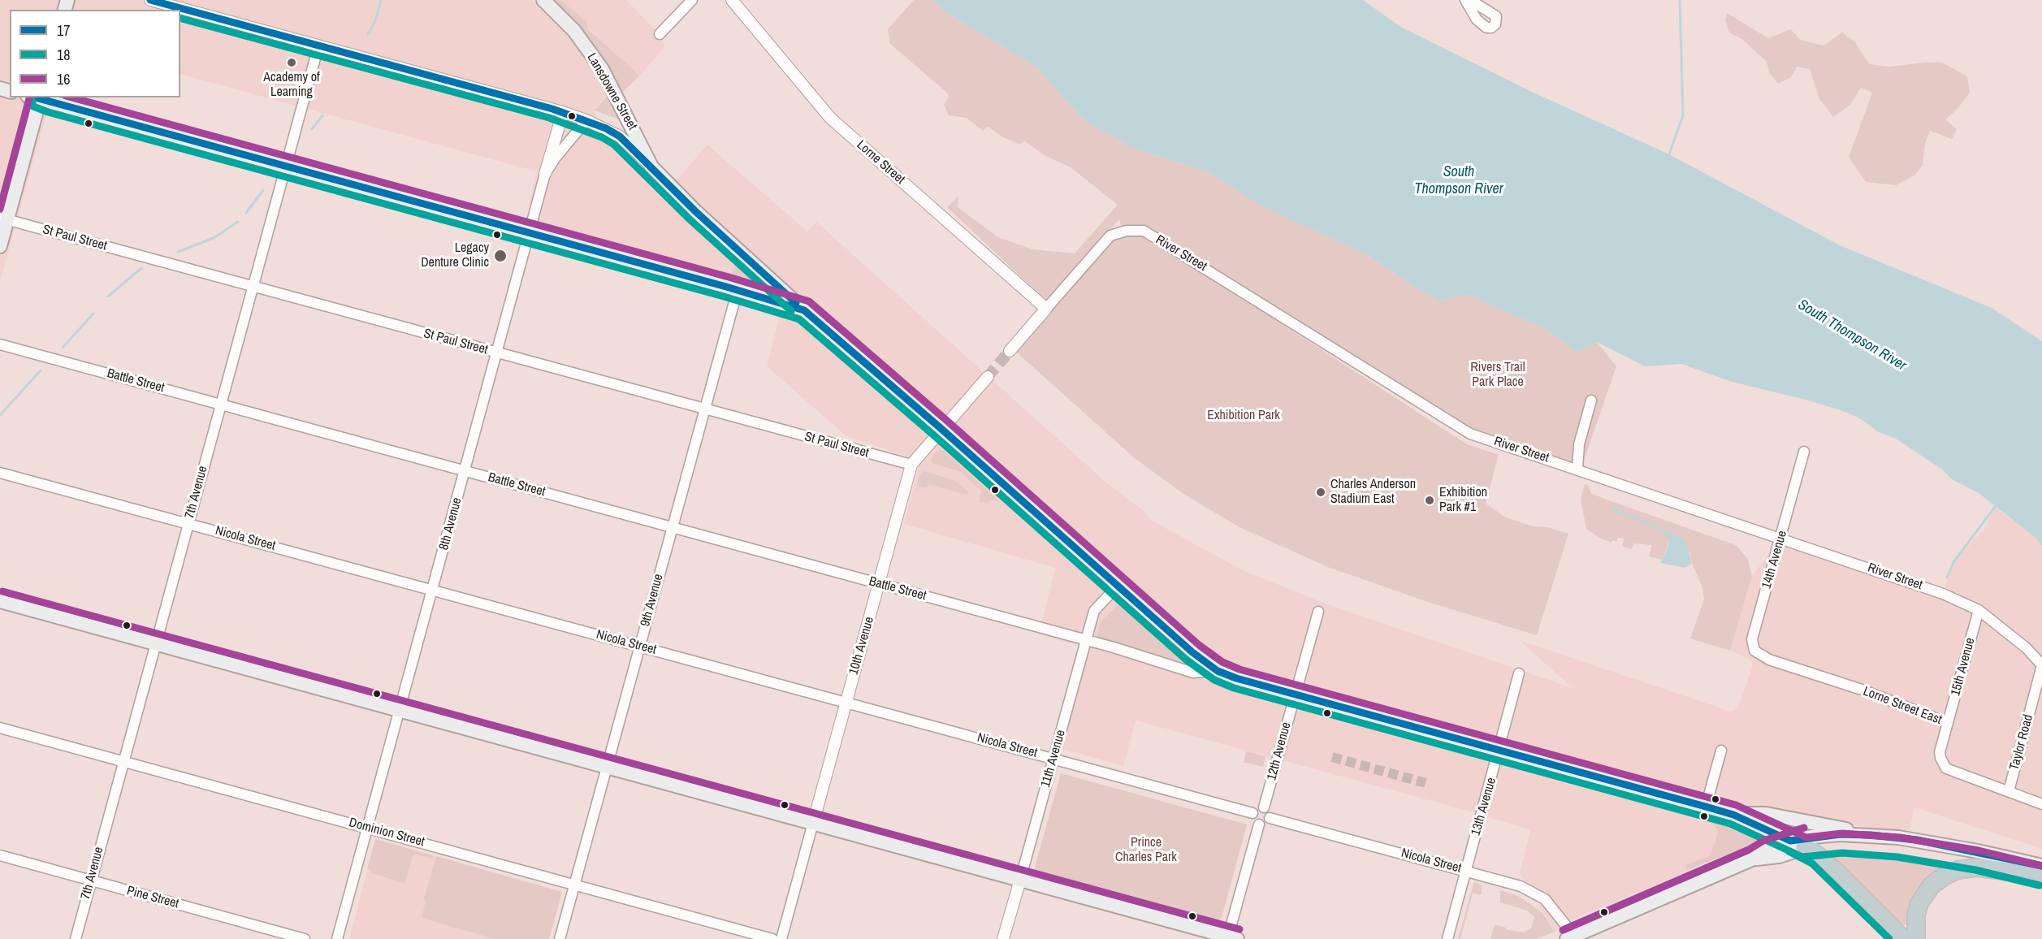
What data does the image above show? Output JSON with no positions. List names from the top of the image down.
{
  "streets": {
    "main road": ["Lansdowne Street", "Battle Street"],
    "street": [
      "Lorne Street",
      "St Paul Street",
      "River Street",
      "7th Avenue",
      "8th Avenue",
      "Nicola Street",
      "14th Avenue",
      "9th Avenue",
      "10th Avenue",
      "15th Avenue",
      "Lorne Street East",
      "Taylor Road",
      "12th Avenue",
      "11th Avenue",
      "13th Avenue",
      "Dominion Street",
      "Pine Street"
    ]
  },
  "crossings": [
    ["Lansdowne Street", "Battle Street"],
    ["Lansdowne Street", "10th Avenue"],
    ["Lansdowne Street", "11th Avenue"],
    ["Lorne Street", "River Street"],
    ["St Paul Street", "7th Avenue"],
    ["St Paul Street", "8th Avenue"],
    ["St Paul Street", "9th Avenue"],
    ["St Paul Street", "10th Avenue"],
    ["River Street", "14th Avenue"],
    ["River Street", "15th Avenue"],
    ["River Street", "Taylor Road"],
    ["Battle Street", "7th Avenue"],
    ["Battle Street", "8th Avenue"],
    ["Battle Street", "9th Avenue"],
    ["Battle Street", "10th Avenue"],
    ["Battle Street", "12th Avenue"],
    ["Battle Street", "11th Avenue"],
    ["Battle Street", "13th Avenue"],
    ["7th Avenue", "Nicola Street"],
    ["7th Avenue", "Dominion Street"],
    ["7th Avenue", "Pine Street"],
    ["8th Avenue", "Nicola Street"],
    ["8th Avenue", "Dominion Street"],
    ["Nicola Street", "9th Avenue"],
    ["Nicola Street", "10th Avenue"],
    ["Nicola Street", "12th Avenue"],
    ["Nicola Street", "11th Avenue"],
    ["Nicola Street", "13th Avenue"],
    ["14th Avenue", "Lorne Street East"],
    ["9th Avenue", "Dominion Street"],
    ["15th Avenue", "Lorne Street East"],
    ["Lorne Street East", "Taylor Road"]
  ],
  "water": ["South Thompson River"],
  "parks": ["Rivers Trail Park Place", "Exhibition Park", "Prince Charles Park"],
  "places": [
    "Academy of Learning",
    "Legacy Denture Clinic",
    "Charles Anderson Stadium East",
    "Exhibition Park #1"
  ],
  "lines": ["transit line 17", "transit line 18", "transit line 16"],
  "legend": ["17", "18", "16"]
}
